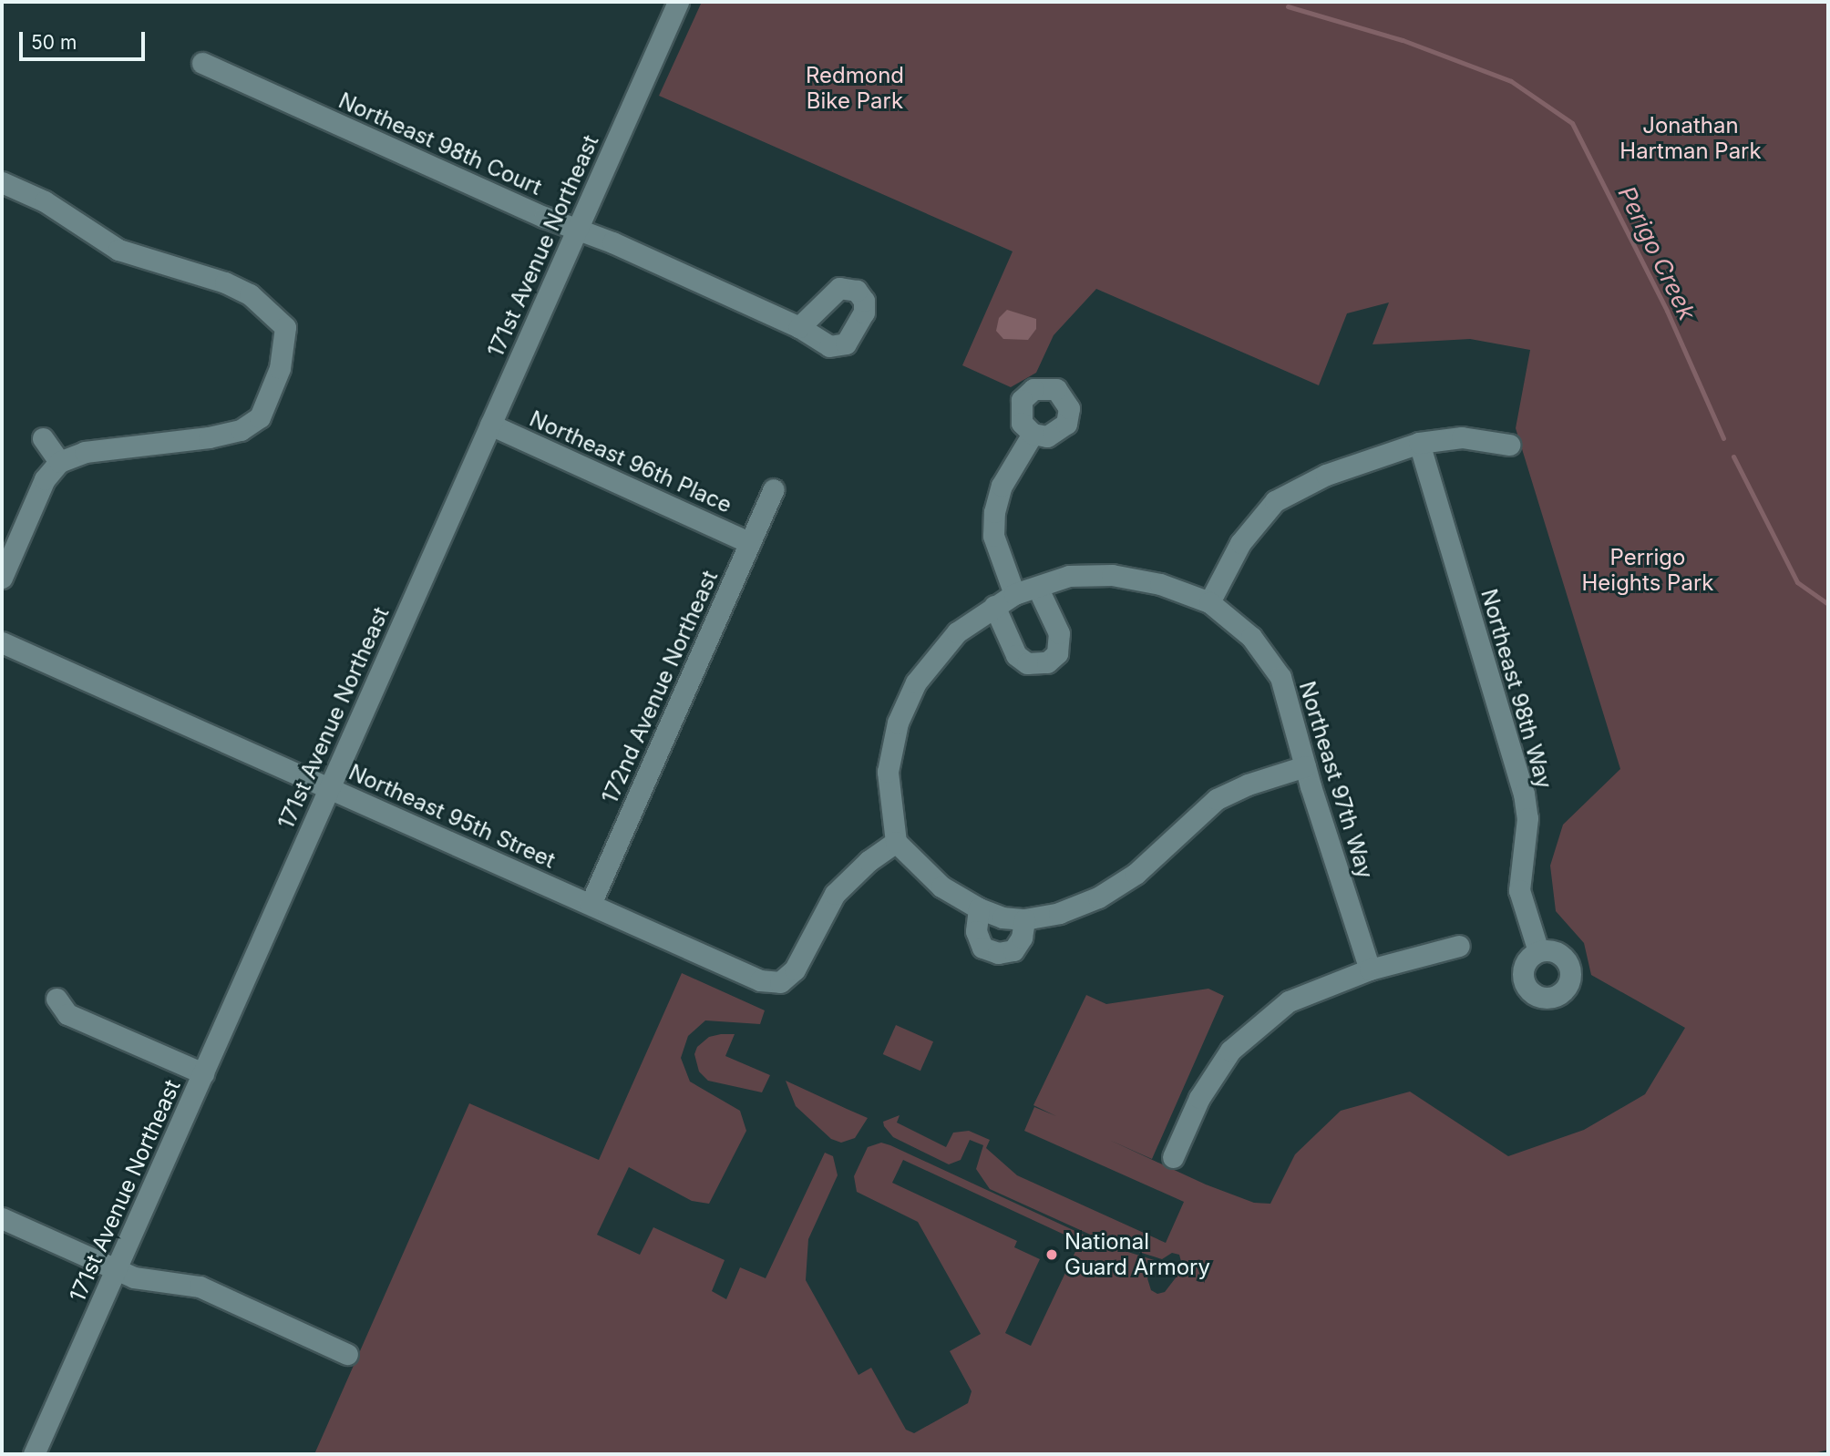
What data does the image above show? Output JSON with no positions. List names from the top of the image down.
{
  "streets": {
    "street": [
      "Northeast 98th Court",
      "171st Avenue Northeast",
      "Northeast 96th Place",
      "172nd Avenue Northeast",
      "Northeast 98th Way",
      "Northeast 97th Way",
      "Northeast 95th Street"
    ]
  },
  "crossings": [
    ["Northeast 98th Court", "171st Avenue Northeast"],
    ["171st Avenue Northeast", "Northeast 96th Place"],
    ["171st Avenue Northeast", "Northeast 95th Street"],
    ["Northeast 96th Place", "172nd Avenue Northeast"],
    ["172nd Avenue Northeast", "Northeast 95th Street"],
    ["Northeast 97th Way", "Northeast 95th Street"]
  ],
  "water": ["Perigo Creek"],
  "parks": ["Redmond Bike Park", "Jonathan Hartman Park", "Perrigo Heights Park"],
  "places": ["National Guard Armory"],
  "scale_bar": "50 m"
}
